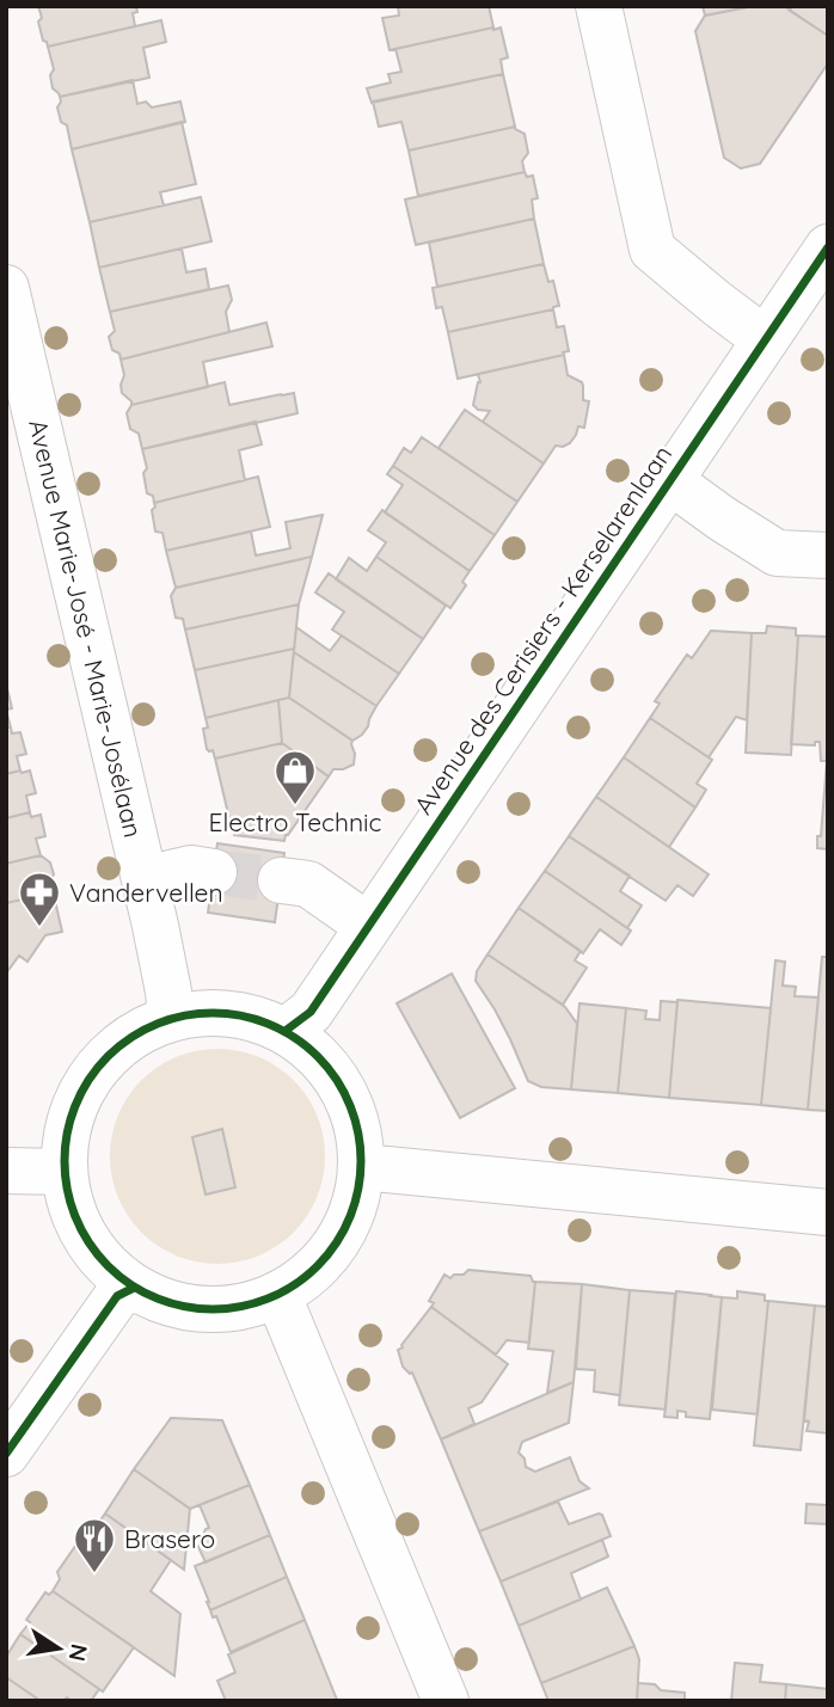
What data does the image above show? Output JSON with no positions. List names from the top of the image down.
{
  "streets": {
    "street": ["Avenue Marie-José - Marie-Josélaan", "Avenue des Cerisiers - Kerselarenlaan"]
  },
  "crossings": [
    ["Avenue Marie-José - Marie-Josélaan", "Avenue des Cerisiers - Kerselarenlaan"]
  ],
  "places": {
    "shop": ["Electro Technic"],
    "pharmacy": ["Vandervellen"],
    "restaurant": ["Brasero"]
  },
  "north": "right"
}
